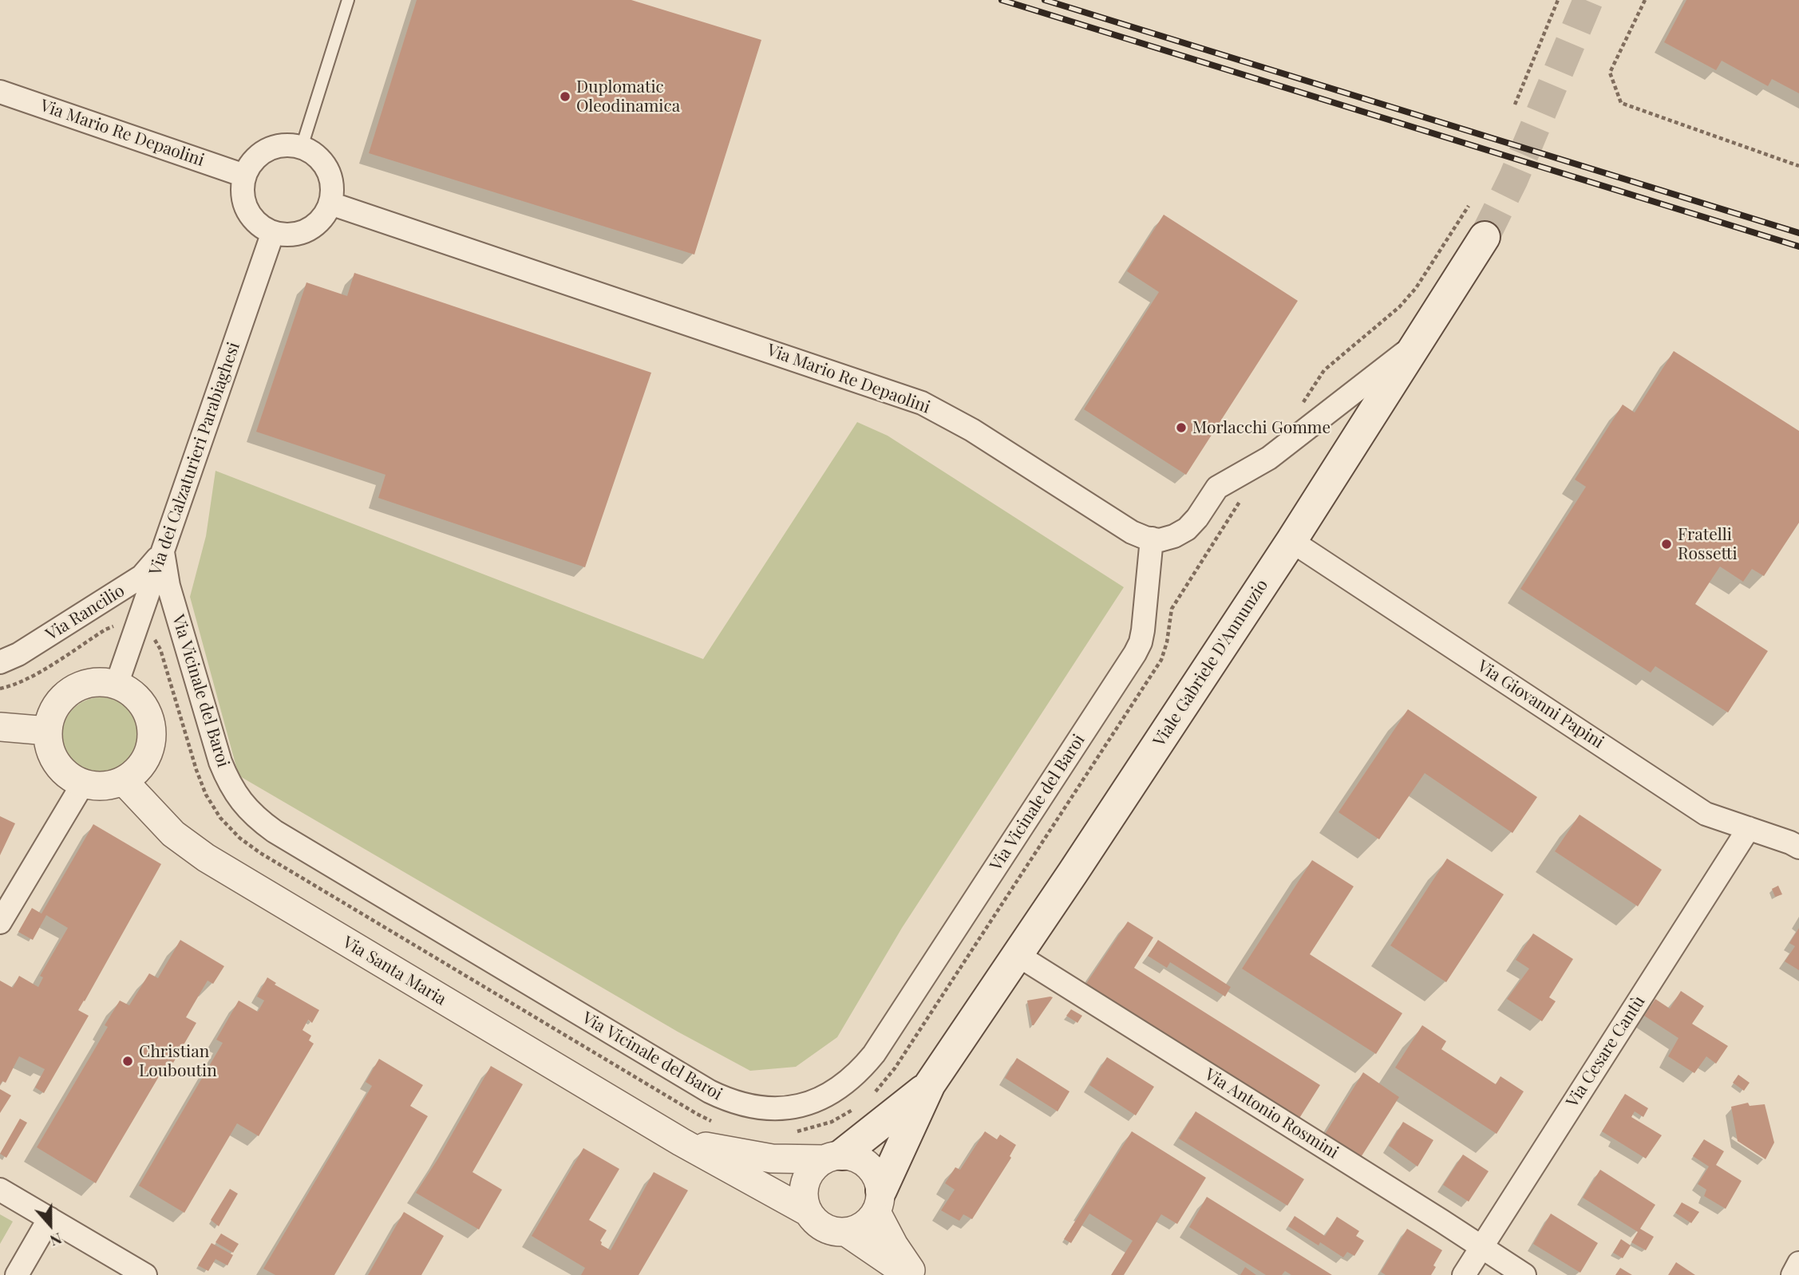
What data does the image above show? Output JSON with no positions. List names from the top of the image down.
{
  "streets": {
    "main road": ["Viale Gabriele D'Annunzio"],
    "street": [
      "Via Mario Re Depaolini",
      "Via dei Calzaturieri Parabiaghesi",
      "Via Rancilio",
      "Via Vicinale del Baroi",
      "Via Giovanni Papini",
      "Via Santa Maria",
      "Via Cesare Cantù",
      "Via Antonio Rosmini"
    ]
  },
  "crossings": [
    ["Via Mario Re Depaolini", "Via dei Calzaturieri Parabiaghesi"],
    ["Via Mario Re Depaolini", "Via Vicinale del Baroi"],
    ["Via dei Calzaturieri Parabiaghesi", "Via Rancilio"],
    ["Via dei Calzaturieri Parabiaghesi", "Via Vicinale del Baroi"],
    ["Via dei Calzaturieri Parabiaghesi", "Via Santa Maria"],
    ["Via Rancilio", "Via Vicinale del Baroi"],
    ["Viale Gabriele D'Annunzio", "Via Giovanni Papini"],
    ["Viale Gabriele D'Annunzio", "Via Santa Maria"],
    ["Viale Gabriele D'Annunzio", "Via Antonio Rosmini"],
    ["Via Giovanni Papini", "Via Cesare Cantù"],
    ["Via Cesare Cantù", "Via Antonio Rosmini"]
  ],
  "places": [
    "Duplomatic Oleodinamica",
    "Morlacchi Gomme",
    "Fratelli Rossetti",
    "Christian Louboutin"
  ],
  "north": "bottom"
}
